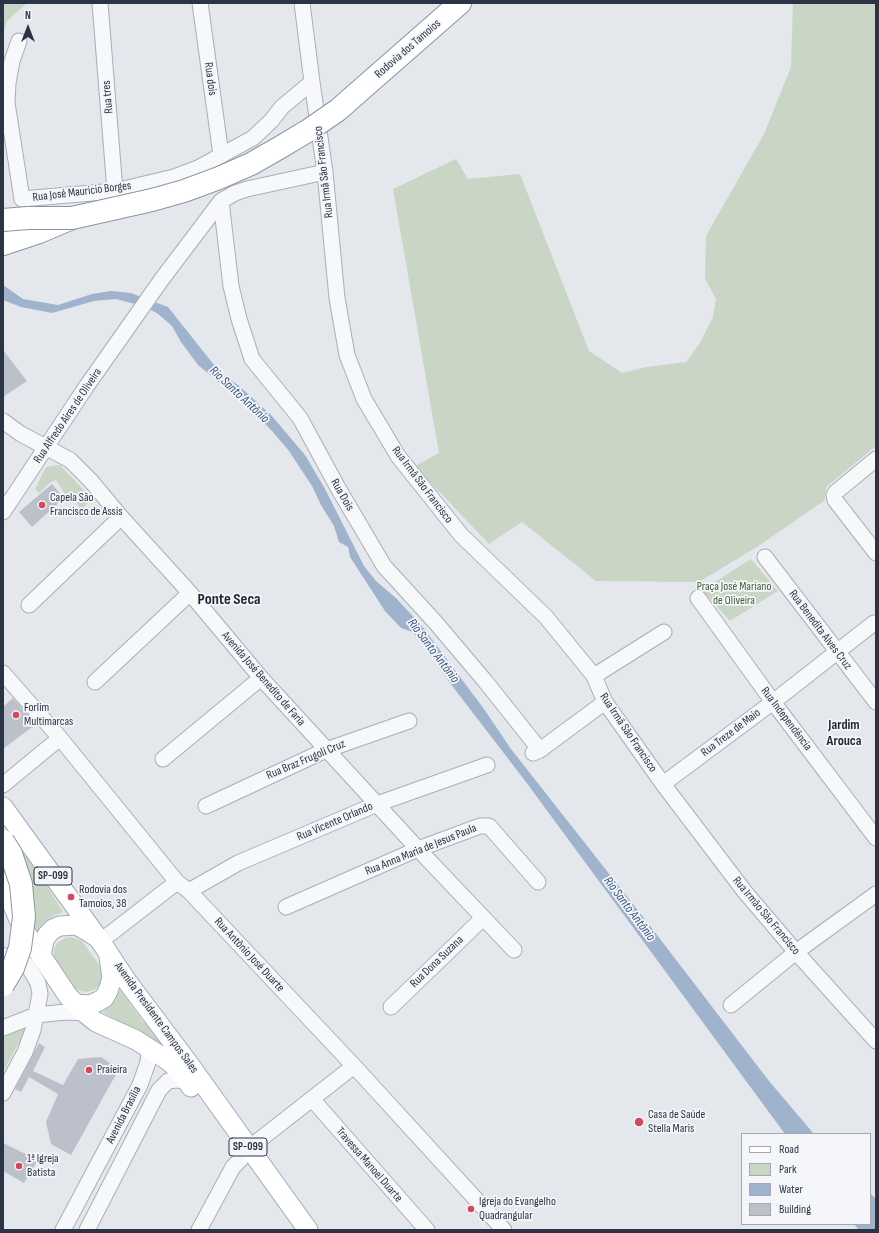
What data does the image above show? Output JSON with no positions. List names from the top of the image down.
{
  "streets": {
    "highway": ["Rodovia dos Tamoios"],
    "main road": ["SP-099", "Avenida Presidente Campos Sales"],
    "street": [
      "Rua dois",
      "Rua tres",
      "Rua Irmã São Francisco",
      "Rua José Mauricio Borges",
      "Rua Alfredo Aires de Oliveira",
      "Rua Dois",
      "Rua Benedita Alves Cruz",
      "Avenida José Benedito de Faria",
      "Rua Independência",
      "Rua Treze de Maio",
      "Rua Braz Frugoli Cruz",
      "Rua Vicente Orlando",
      "Rua Anna Maria de Jesus Paula",
      "Rua Irmão São Francisco",
      "Rua Antônio José Duarte",
      "Rua Dona Suzana",
      "Avenida Brasília",
      "Travessa Manoel Duarte"
    ]
  },
  "crossings": [
    ["Rua dois", "Rua José Mauricio Borges"],
    ["Rua tres", "Rua José Mauricio Borges"],
    ["Rua Irmã São Francisco", "Rua Dois"],
    ["Rua Irmã São Francisco", "Rua Treze de Maio"],
    ["Rua Irmã São Francisco", "Rua Irmão São Francisco"],
    ["Rua Alfredo Aires de Oliveira", "Rua Dois"],
    ["Rua Alfredo Aires de Oliveira", "Avenida José Benedito de Faria"],
    ["Rua Benedita Alves Cruz", "Rua Treze de Maio"],
    ["Avenida José Benedito de Faria", "Rua Braz Frugoli Cruz"],
    ["Avenida José Benedito de Faria", "Rua Vicente Orlando"],
    ["Avenida José Benedito de Faria", "Rua Anna Maria de Jesus Paula"],
    ["Avenida José Benedito de Faria", "Rua Dona Suzana"],
    ["Rua Independência", "Rua Treze de Maio"],
    ["Rua Treze de Maio", "Rua Irmão São Francisco"],
    ["Rua Vicente Orlando", "SP-099"],
    ["Rua Vicente Orlando", "Rua Antônio José Duarte"],
    ["Rua Vicente Orlando", "Avenida Presidente Campos Sales"],
    ["SP-099", "Avenida Presidente Campos Sales"],
    ["Avenida Presidente Campos Sales", "Avenida Brasília"]
  ],
  "districts": ["Ponte Seca", "Jardim Arouca"],
  "water": ["Rio Santo Antônio"],
  "parks": ["Praça José Mariano de Oliveira"],
  "places": [
    "Capela São Francisco de Assis",
    "Forlim Multimarcas",
    "Rodovia dos Tamoios, 38",
    "Praieira",
    "Casa de Saúde Stella Maris",
    "1ª Igreja Batista",
    "Igreja do Evangelho Quadrangular"
  ],
  "legend": [
    "Road",
    "Park",
    "Water",
    "Building"
  ],
  "north": "top"
}
